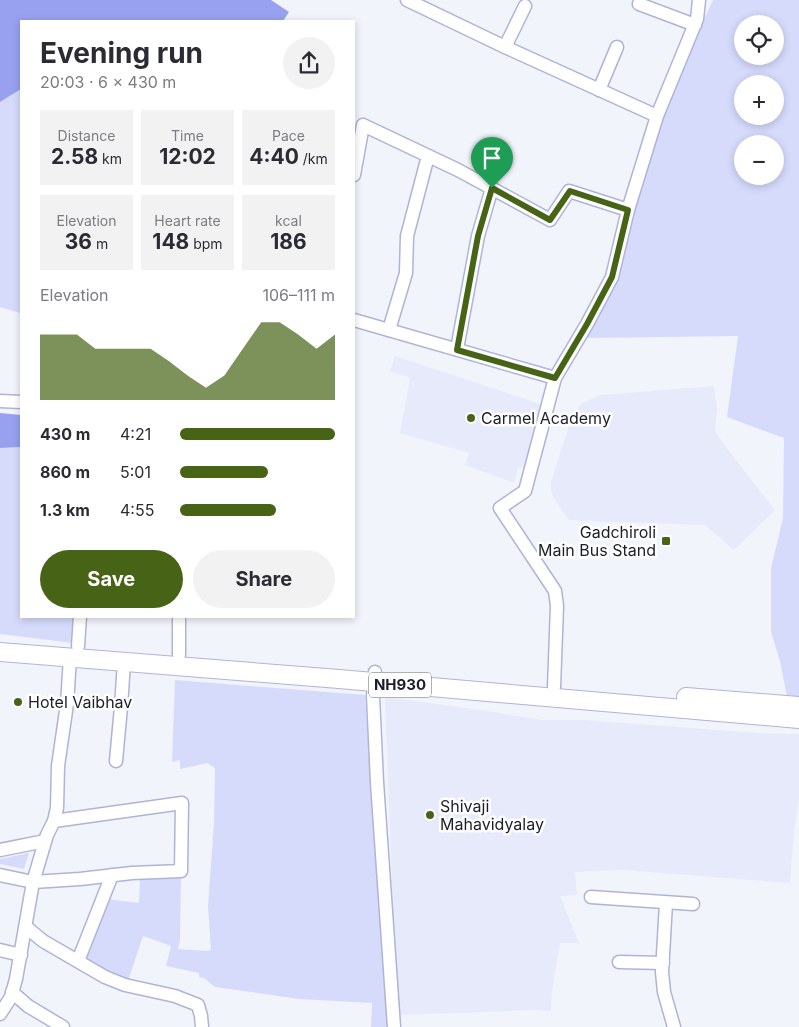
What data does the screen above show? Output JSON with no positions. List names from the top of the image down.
{
  "streets": {
    "highway": ["NH930"]
  },
  "places": {
    "other": ["Carmel Academy", "Hotel Vaibhav", "Shivaji Mahavidyalay"],
    "transit": ["Gadchiroli Main Bus Stand"]
  },
  "page": {
    "map_buttons": ["+", "−"],
    "heading": ["Evening run", "20:03 · 6 × 430 m"],
    "stats": [
      ["Distance", "2.58 km"],
      ["Time", "12:02"],
      ["Pace", "4:40 /km"],
      ["Elevation", "36 m"],
      ["Heart rate", "148 bpm"],
      ["kcal", "186"]
    ],
    "chart": ["Elevation", "106–111 m"],
    "list": [
      {
        "name": "430 m",
        "note": "4:21"
      },
      {
        "name": "860 m",
        "note": "5:01"
      },
      {
        "name": "1.3 km",
        "note": "4:55"
      }
    ],
    "buttons": ["Save", "Share"]
  }
}
